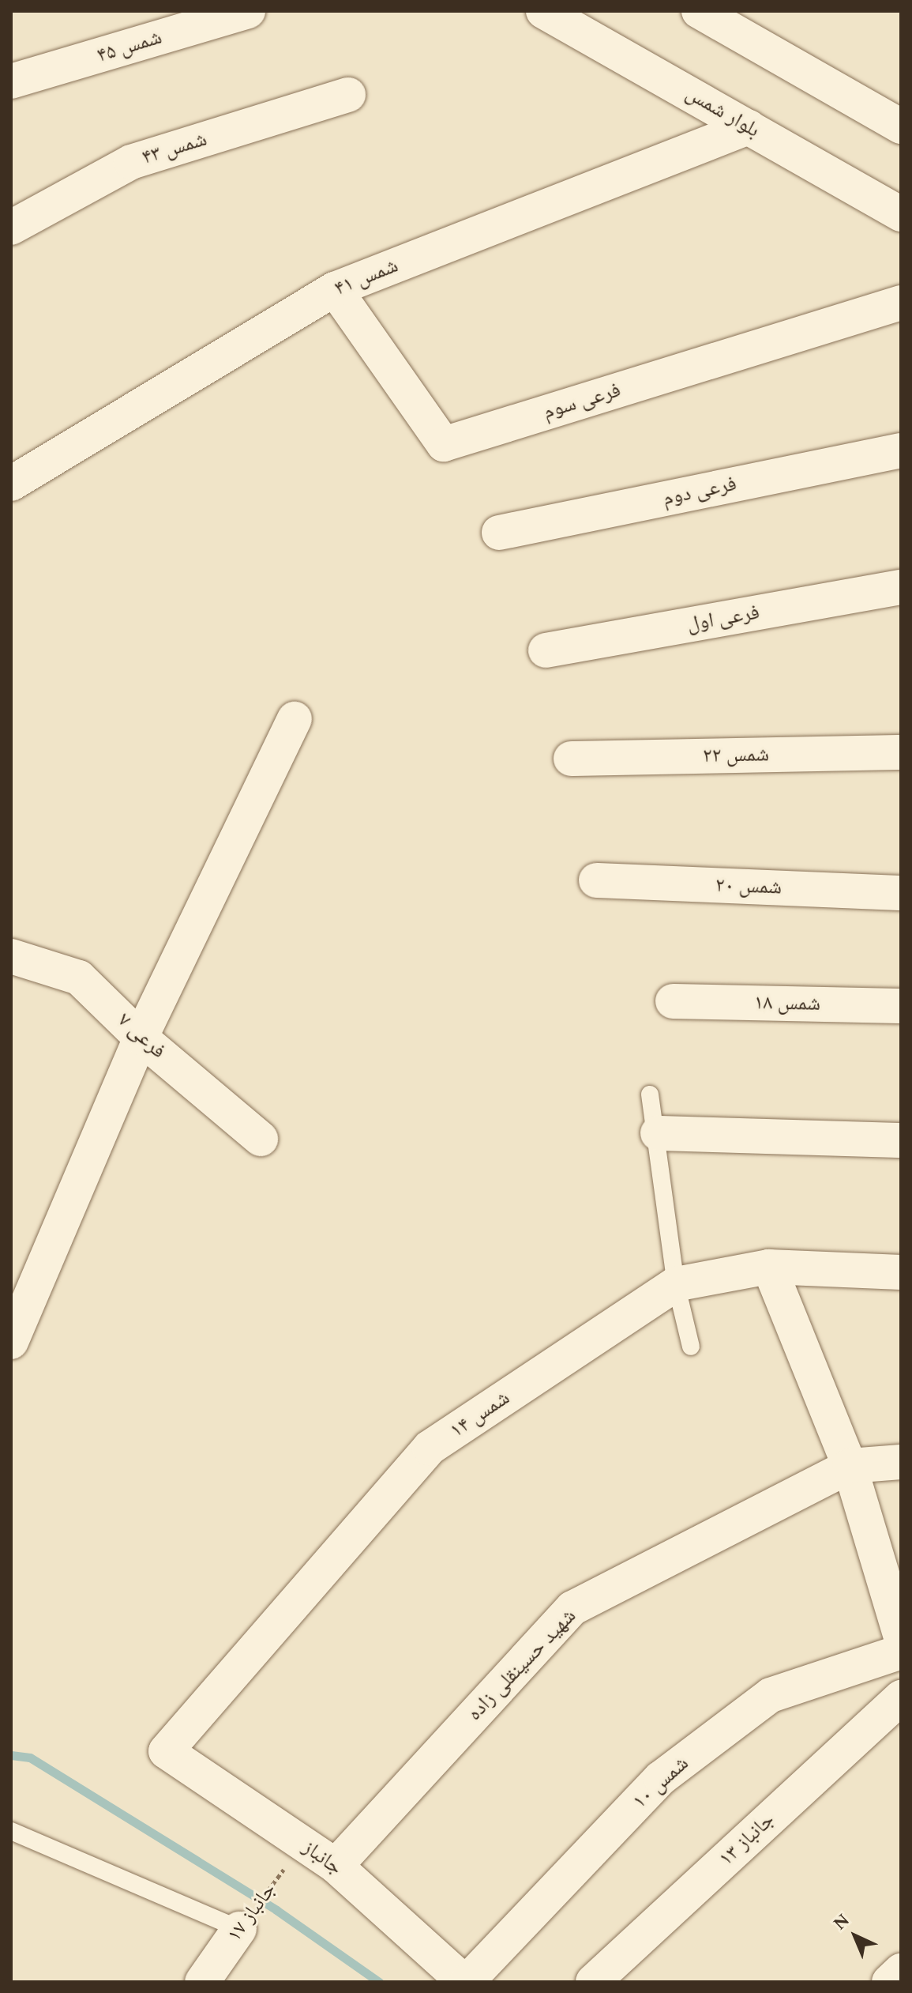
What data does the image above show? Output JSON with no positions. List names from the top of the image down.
{
  "streets": {
    "street": [
      "شمس ۴۵",
      "بلوار شمس",
      "شمس ۴۳",
      "شمس ۴۱",
      "فرعی سوم",
      "فرعی دوم",
      "فرعی اول",
      "شمس ۲۲",
      "شمس ۲۰",
      "شمس ۱۸",
      "فرعی ۷",
      "شمس ۱۴",
      "شهید حسینقلی زاده",
      "شمس ۱۰",
      "جانباز ۱۳",
      "جانباز",
      "جانباز ۱۷"
    ]
  },
  "crossings": [
    ["بلوار شمس", "شمس ۴۱"],
    ["شمس ۴۱", "فرعی سوم"],
    ["شمس ۱۴", "جانباز"],
    ["شهید حسینقلی زاده", "جانباز"],
    ["شمس ۱۰", "جانباز"],
    ["جانباز", "جانباز ۱۷"]
  ],
  "north": "top left"
}
